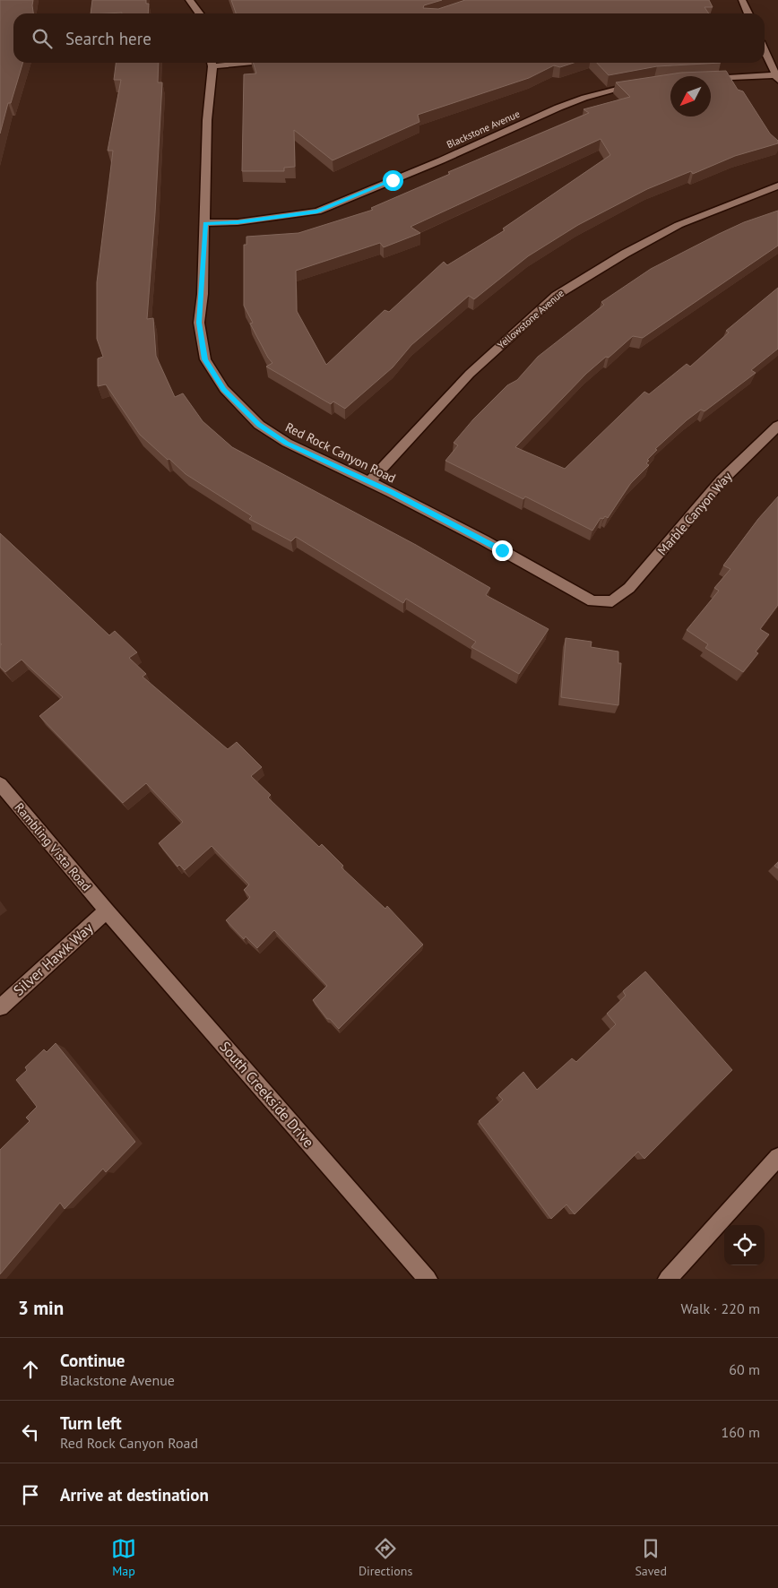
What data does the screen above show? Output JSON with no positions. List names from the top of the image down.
{
  "streets": {
    "street": [
      "Blackstone Avenue",
      "Yellowstone Avenue",
      "Red Rock Canyon Road",
      "Marble Canyon Way",
      "Rambling Vista Road",
      "Silver Hawk Way",
      "South Creekside Drive"
    ]
  },
  "crossings": [
    ["Blackstone Avenue", "Red Rock Canyon Road"],
    ["Yellowstone Avenue", "Red Rock Canyon Road"],
    ["Red Rock Canyon Road", "Marble Canyon Way"],
    ["Rambling Vista Road", "Silver Hawk Way"],
    ["Rambling Vista Road", "South Creekside Drive"],
    ["Silver Hawk Way", "South Creekside Drive"]
  ],
  "north": "bottom left",
  "page": {
    "search": "Search here",
    "heading": ["3 min", "Walk · 220 m"],
    "list": [
      ["Continue", "Blackstone Avenue", "60 m"],
      ["Turn left", "Red Rock Canyon Road", "160 m"],
      "Arrive at destination"
    ],
    "nav": ["Map", "Directions", "Saved"]
  }
}
